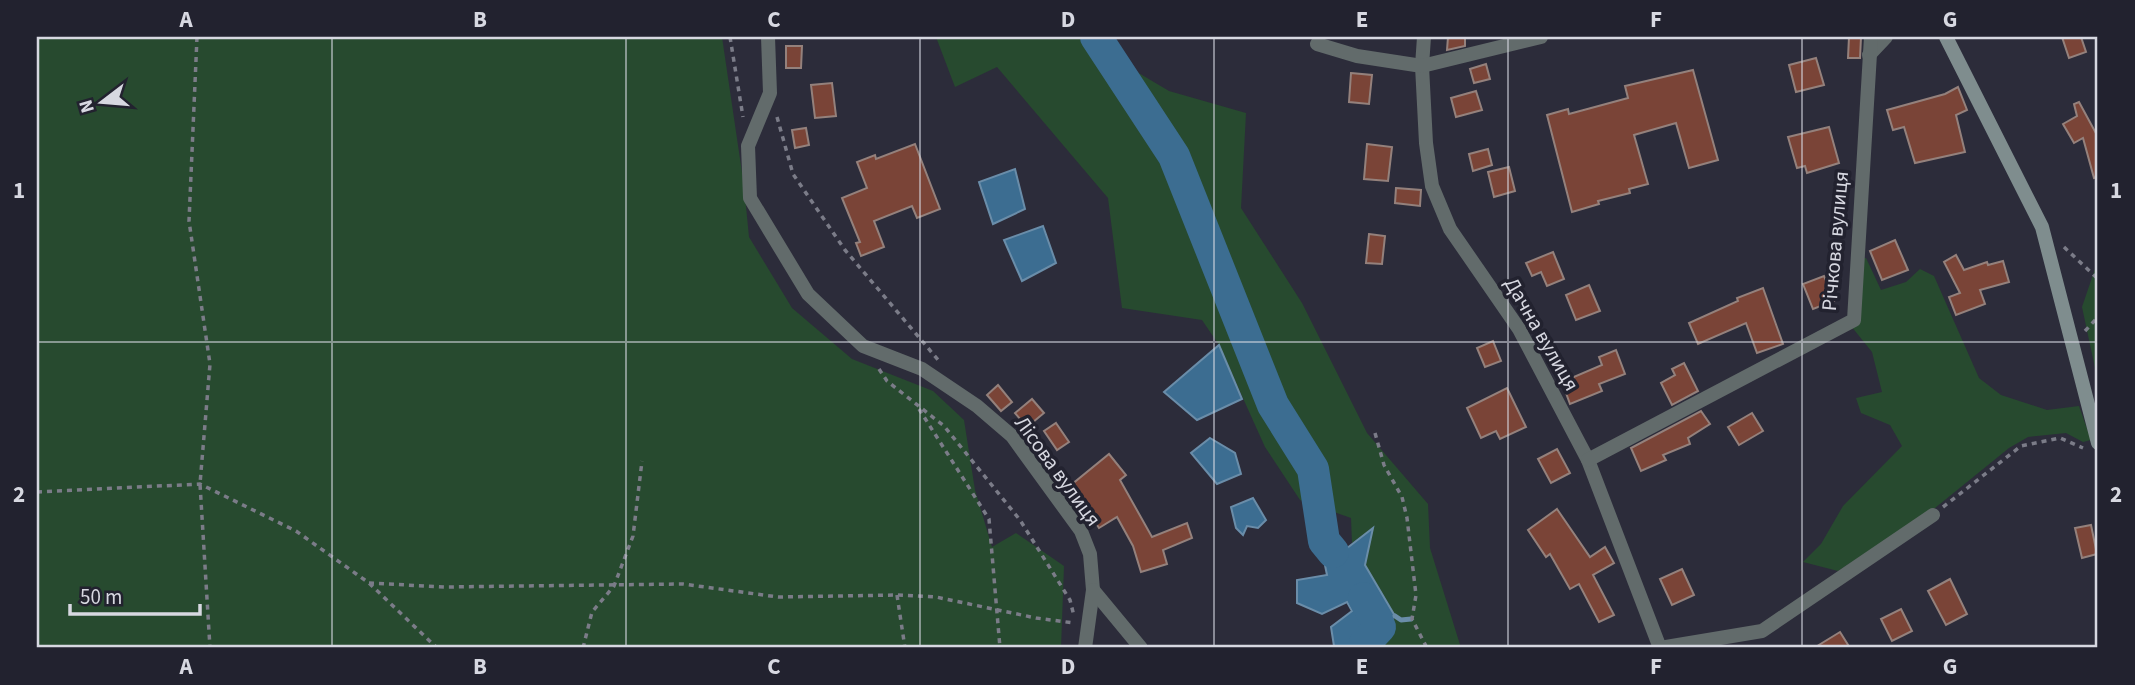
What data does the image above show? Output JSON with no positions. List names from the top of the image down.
{
  "streets": {
    "street": ["Річкова вулиця", "Дачна вулиця", "Лісова вулиця"]
  },
  "crossings": [
    ["Річкова вулиця", "Дачна вулиця"]
  ],
  "scale_bar": "50 m",
  "north": "left",
  "grid": {
    "columns": [
      "A",
      "B",
      "C",
      "D",
      "E",
      "F",
      "G"
    ],
    "rows": ["1", "2"]
  }
}
